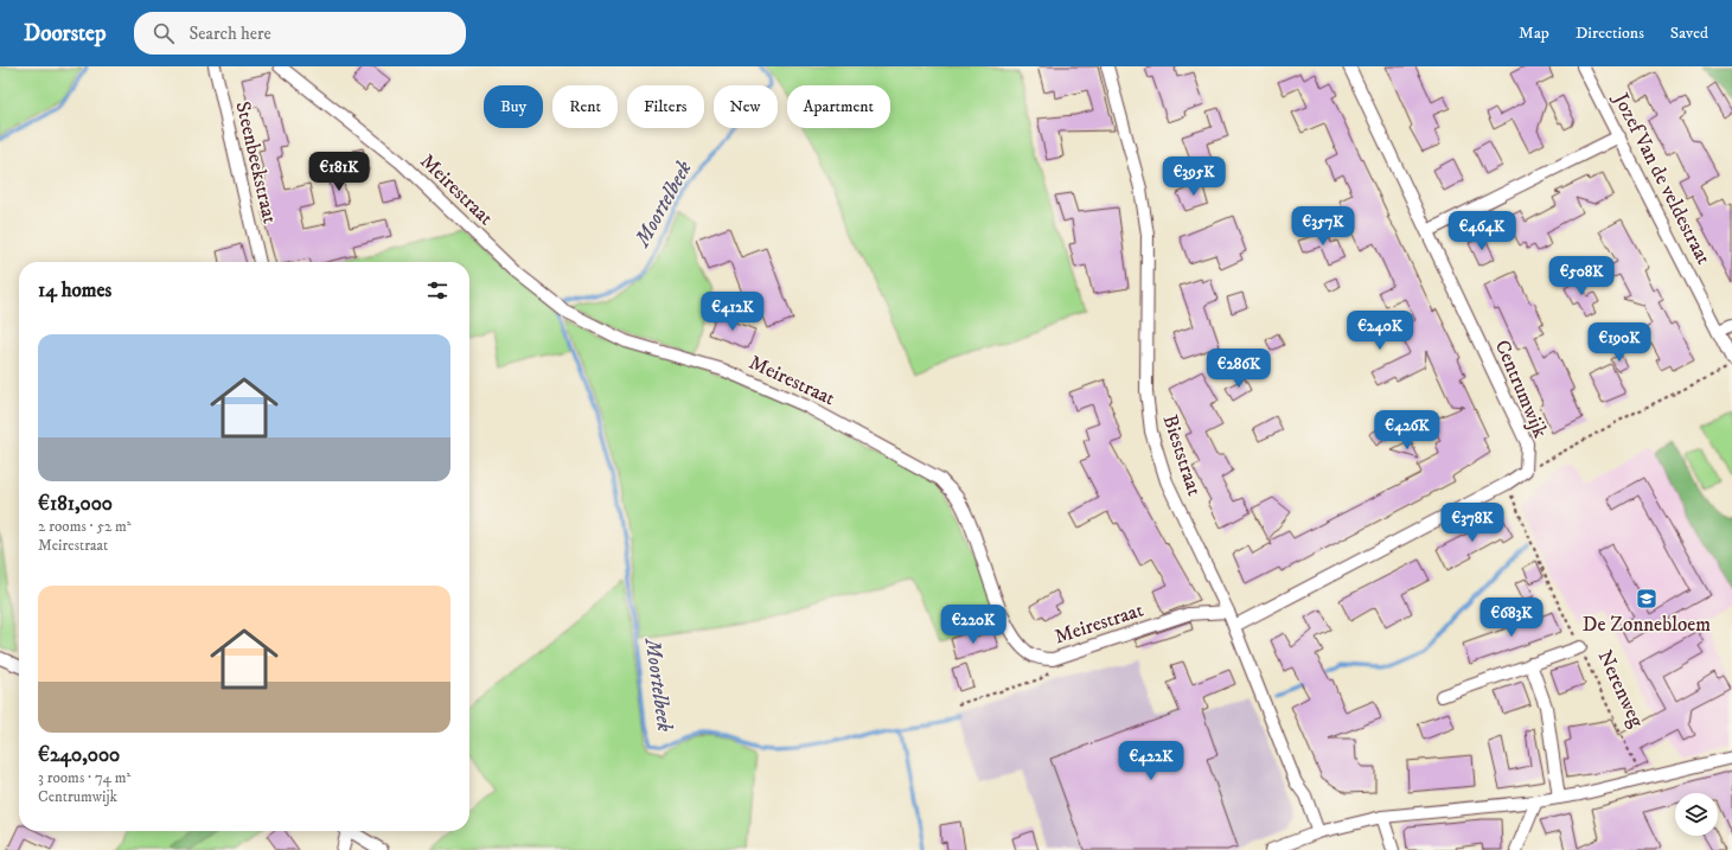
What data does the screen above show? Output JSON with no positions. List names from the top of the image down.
{
  "streets": {
    "street": [
      "Steenbeekstraat",
      "Jozef Van de veldestraat",
      "Meirestraat",
      "Centrumwijk",
      "Bieststraat"
    ],
    "path": ["Nerenweg"]
  },
  "crossings": [
    ["Meirestraat", "Bieststraat"],
    ["Centrumwijk", "Bieststraat"],
    ["Centrumwijk", "Nerenweg"]
  ],
  "water": ["Moortelbeek"],
  "places": {
    "school or university": ["De Zonnebloem"]
  },
  "page": {
    "header": "Doorstep",
    "search": "Search here",
    "nav": ["Map", "Directions", "Saved"],
    "chip": [
      "Buy",
      "Rent",
      "Filters",
      "New",
      "Apartment"
    ],
    "price": [
      "€181K",
      "€395K",
      "€357K",
      "€464K",
      "€508K",
      "€412K",
      "€240K",
      "€190K",
      "€286K",
      "€426K",
      "€378K",
      "€683K",
      "€220K",
      "€422K"
    ],
    "heading": "14 homes",
    "list": [
      {
        "name": "€181,000",
        "note": "2 rooms · 52 m² · Meirestraat"
      },
      {
        "name": "€240,000",
        "note": "3 rooms · 74 m² · Centrumwijk"
      }
    ]
  }
}
